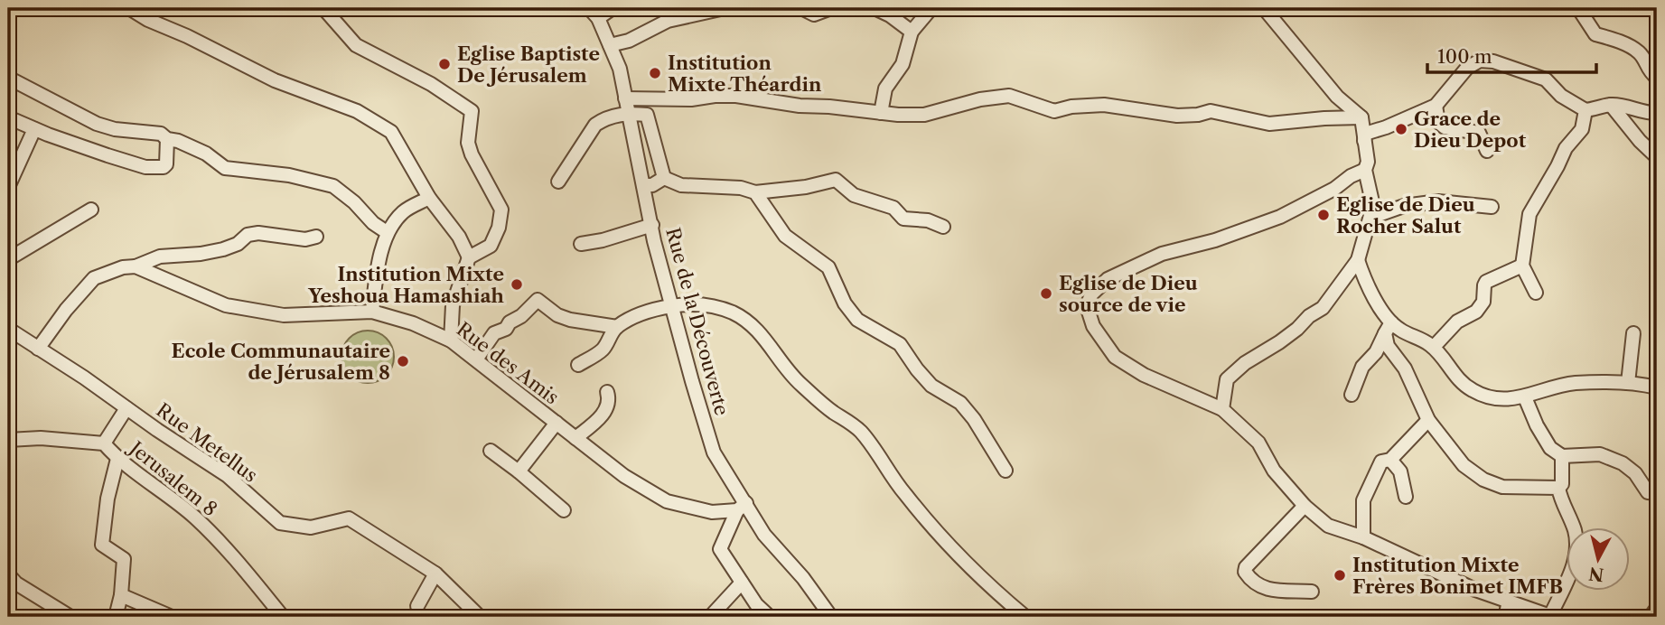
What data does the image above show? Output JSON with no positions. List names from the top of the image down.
{
  "streets": {
    "street": [
      "Rue de la Découverte",
      "Rue des Amis",
      "Rue Metellus",
      "Jerusalem 8"
    ]
  },
  "crossings": [
    ["Rue de la Découverte", "Rue des Amis"]
  ],
  "places": [
    "Eglise Baptiste De Jérusalem",
    "Institution Mixte Théardin",
    "Grace de Dieu Depot",
    "Eglise de Dieu Rocher Salut",
    "Institution Mixte Yeshoua Hamashiah",
    "Eglise de Dieu source de vie",
    "Ecole Communautaire de Jérusalem 8",
    "Institution Mixte Frères Bonimet IMFB"
  ],
  "scale_bar": "100 m",
  "north": "bottom"
}
